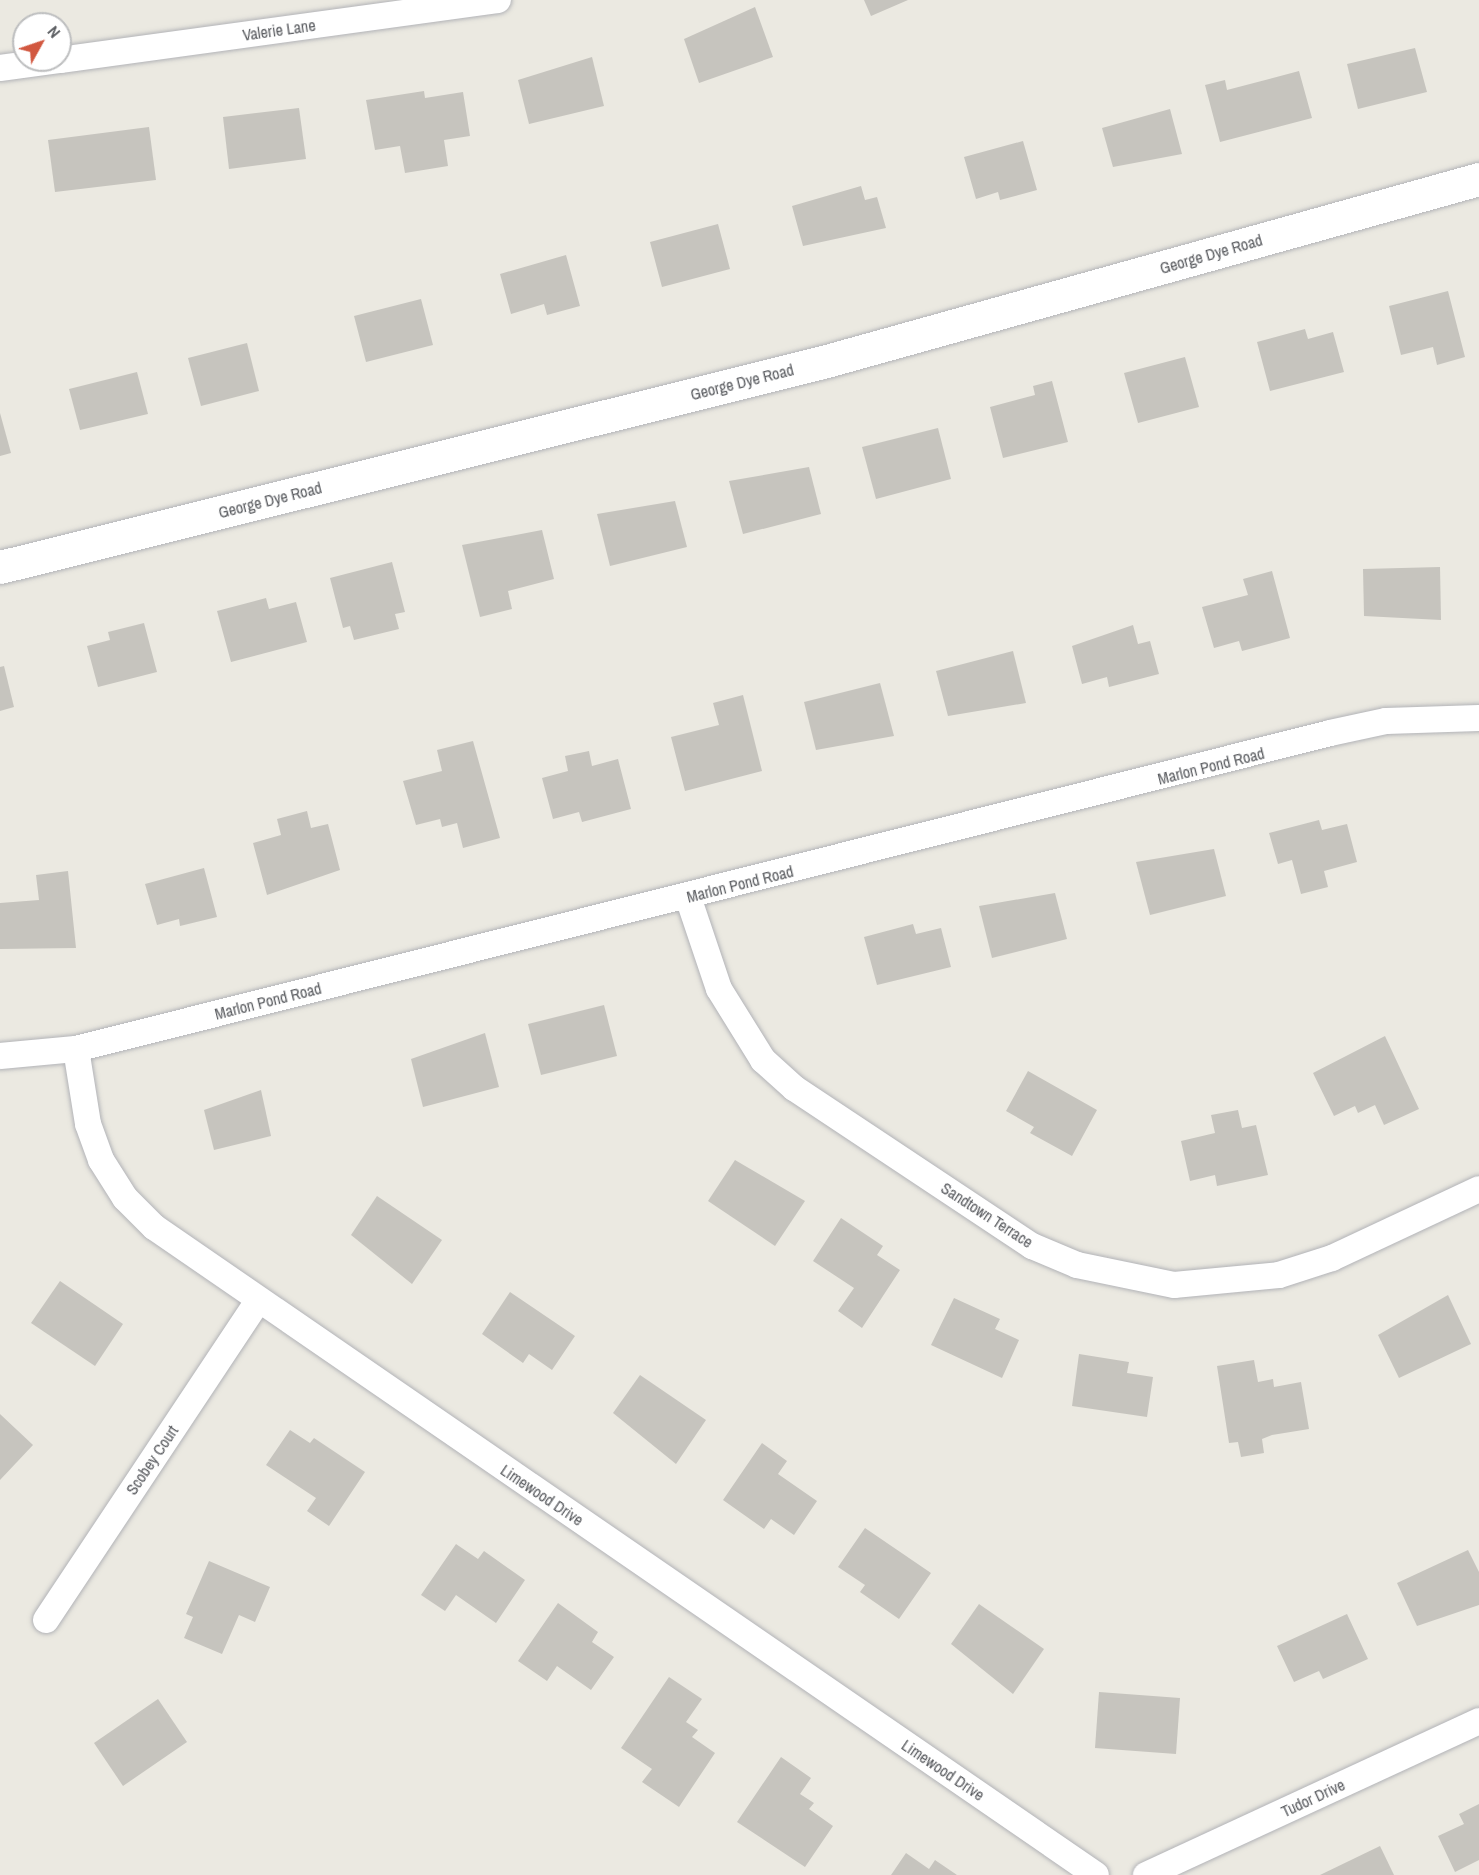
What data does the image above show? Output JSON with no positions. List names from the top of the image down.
{
  "streets": {
    "street": [
      "Valerie Lane",
      "George Dye Road",
      "Marlon Pond Road",
      "Sandtown Terrace",
      "Scobey Court",
      "Limewood Drive",
      "Tudor Drive"
    ]
  },
  "crossings": [
    ["Marlon Pond Road", "Sandtown Terrace"],
    ["Marlon Pond Road", "Limewood Drive"],
    ["Scobey Court", "Limewood Drive"]
  ],
  "north": "top right"
}
